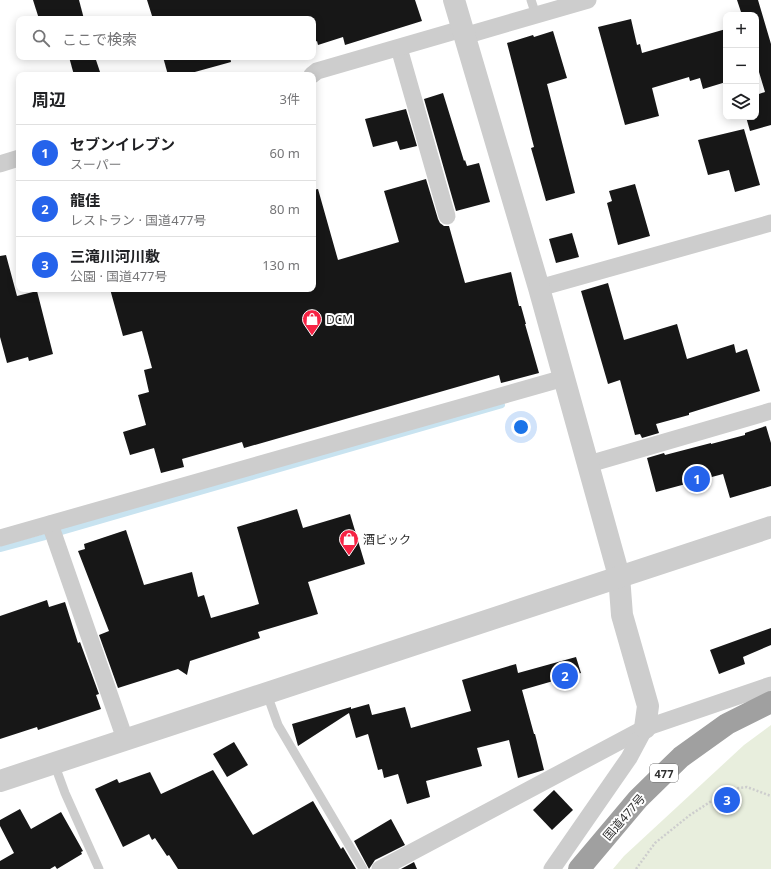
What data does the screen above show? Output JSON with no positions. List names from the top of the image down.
{
  "streets": {
    "highway": ["477", "国道477号"]
  },
  "places": {
    "shop": ["DCM", "酒ビック"]
  },
  "page": {
    "map_buttons": ["+", "−"],
    "search": "ここで検索",
    "heading": ["周辺", "3件"],
    "list": [
      {
        "mark": "1",
        "name": "セブンイレブン",
        "note": "スーパー",
        "value": "60 m"
      },
      {
        "mark": "2",
        "name": "龍佳",
        "note": "レストラン · 国道477号",
        "value": "80 m"
      },
      {
        "mark": "3",
        "name": "三滝川河川敷",
        "note": "公園 · 国道477号",
        "value": "130 m"
      }
    ],
    "pins": ["1", "2", "3"]
  }
}
